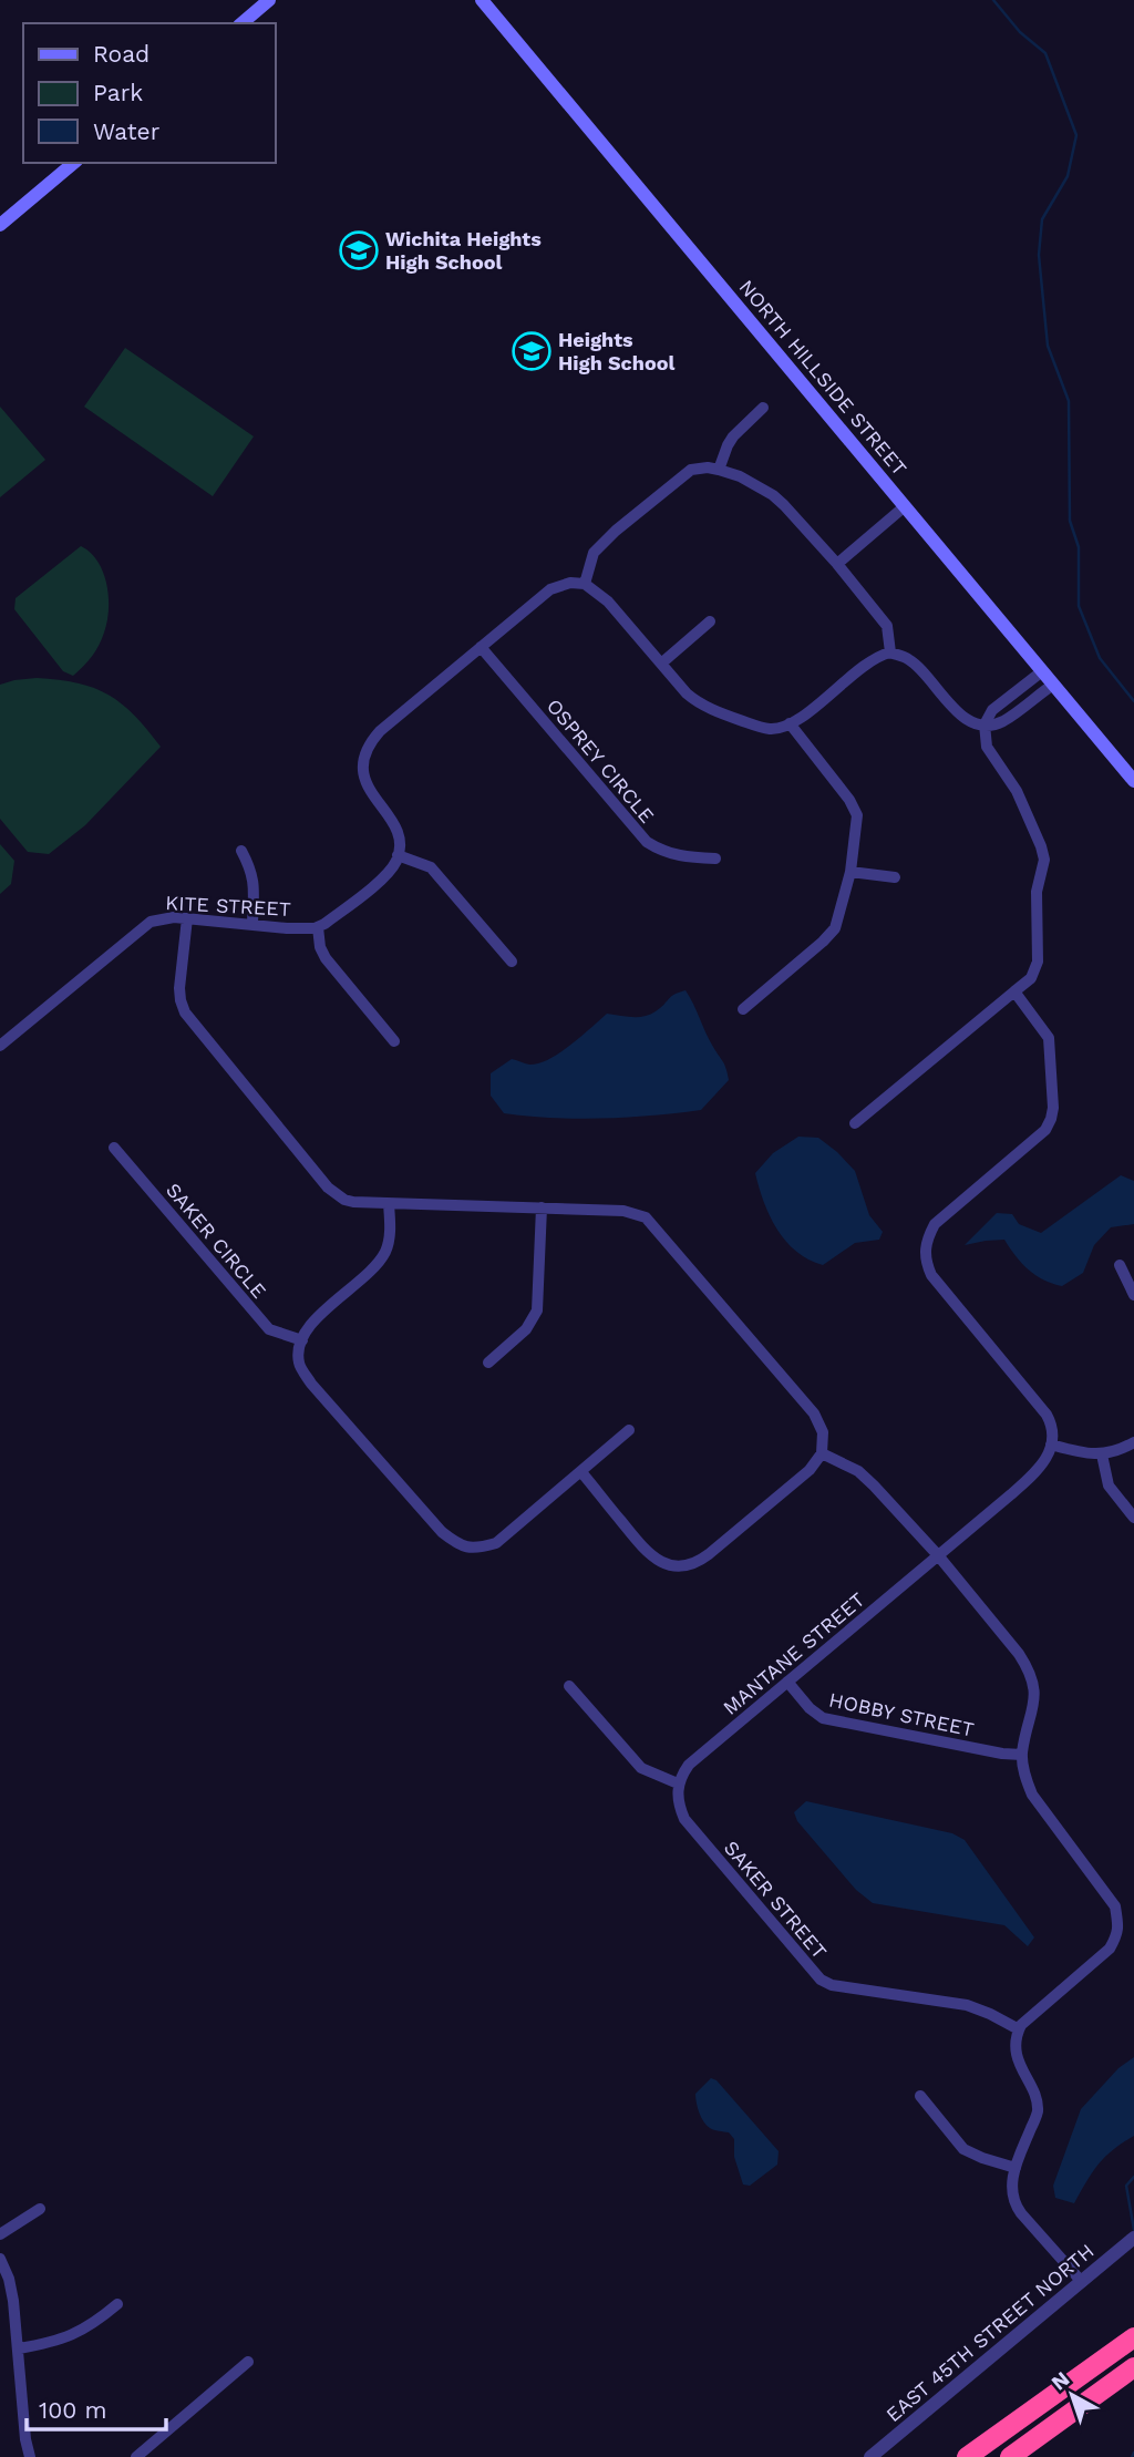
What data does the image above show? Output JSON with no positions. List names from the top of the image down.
{
  "streets": {
    "main road": ["NORTH HILLSIDE STREET"],
    "street": [
      "OSPREY CIRCLE",
      "KITE STREET",
      "SAKER CIRCLE",
      "MANTANE STREET",
      "HOBBY STREET",
      "SAKER STREET",
      "EAST 45TH STREET NORTH"
    ]
  },
  "crossings": [
    ["MANTANE STREET", "HOBBY STREET"],
    ["MANTANE STREET", "SAKER STREET"]
  ],
  "places": {
    "school or university": ["Wichita Heights High School", "Heights High School"]
  },
  "legend": ["Road", "Park", "Water"],
  "scale_bar": "100 m",
  "north": "top left"
}
